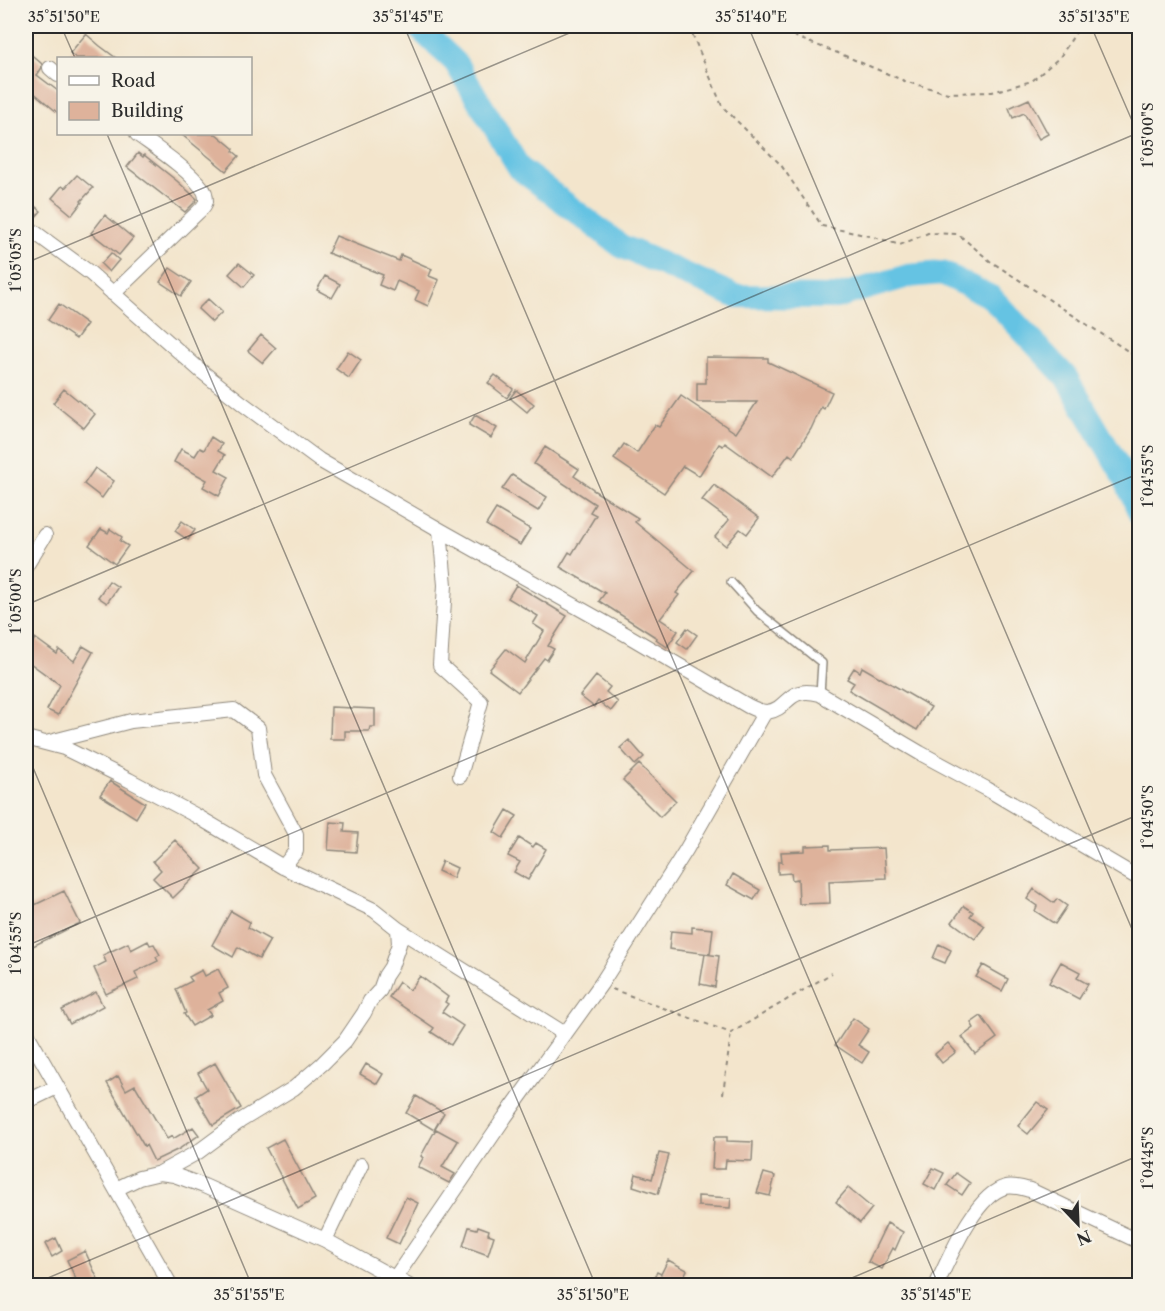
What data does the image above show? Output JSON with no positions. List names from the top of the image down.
{
  "legend": ["Road", "Building"],
  "north": "bottom right",
  "coordinates": [
    "35°51'50\"E",
    "35°51'45\"E",
    "35°51'40\"E",
    "35°51'35\"E",
    "1°05'00\"S",
    "1°05'05\"S",
    "1°04'55\"S",
    "1°04'50\"S",
    "1°04'45\"S",
    "35°51'55\"E"
  ]
}
